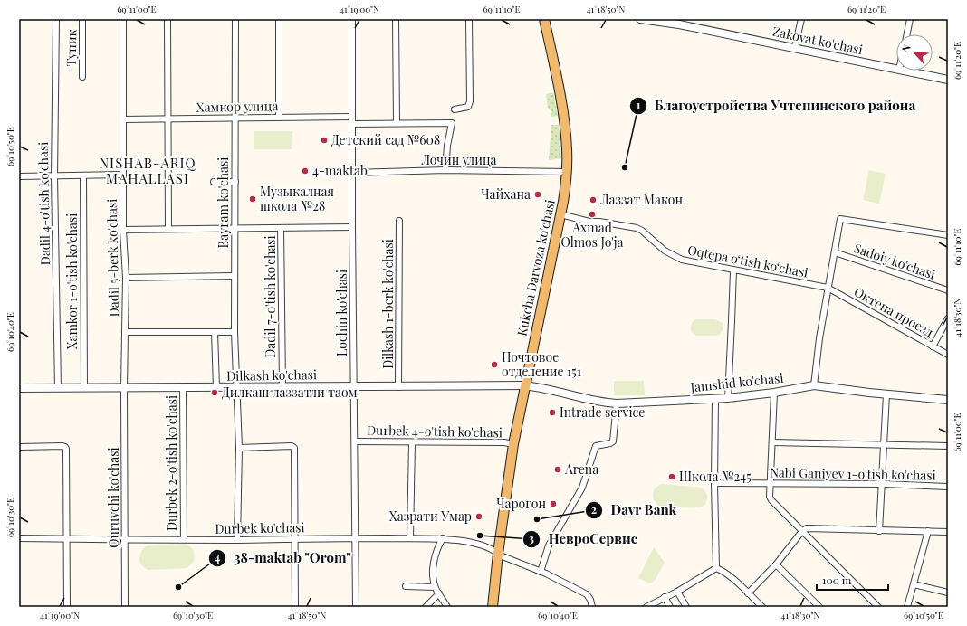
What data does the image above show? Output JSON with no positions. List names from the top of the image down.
{
  "streets": {
    "main road": ["Kukcha Darvoza ko'chasi"],
    "street": [
      "Zakovat ko'chasi",
      "Тупик",
      "Хамкор улица",
      "Лочин улица",
      "Bayram ko'chasi",
      "Dadil 4-o'tish ko'chasi",
      "Dadil 5-berk ko'chasi",
      "Oqtepa oʻtish koʻchasi",
      "Sadoiy ko'chasi",
      "Xamkor 1-o'tish ko'chasi",
      "Dadil 7-o'tish ko'chasi",
      "Dilkash 1-berk ko'chasi",
      "Октепа проезд",
      "Lochin ko'chasi",
      "Dilkash ko'chasi",
      "Jamshid ko'chasi",
      "Durbek 4-o'tish ko'chasi",
      "Durbek 2-o'tish ko'chasi",
      "Nabi Ganiyev 1-o'tish ko'chasi",
      "Quruvchi ko'chasi",
      "Durbek ko'chasi"
    ]
  },
  "crossings": [
    ["Хамкор улица", "Bayram ko'chasi"],
    ["Хамкор улица", "Dadil 5-berk ko'chasi"],
    ["Хамкор улица", "Lochin ko'chasi"],
    ["Лочин улица", "Kukcha Darvoza ko'chasi"],
    ["Лочин улица", "Lochin ko'chasi"],
    ["Bayram ko'chasi", "Dilkash ko'chasi"],
    ["Bayram ko'chasi", "Durbek ko'chasi"],
    ["Dadil 4-o'tish ko'chasi", "Dilkash ko'chasi"],
    ["Dadil 5-berk ko'chasi", "Dilkash ko'chasi"],
    ["Dadil 5-berk ko'chasi", "Quruvchi ko'chasi"],
    ["Oqtepa oʻtish koʻchasi", "Kukcha Darvoza ko'chasi"],
    ["Oqtepa oʻtish koʻchasi", "Октепа проезд"],
    ["Kukcha Darvoza ko'chasi", "Dilkash ko'chasi"],
    ["Kukcha Darvoza ko'chasi", "Jamshid ko'chasi"],
    ["Kukcha Darvoza ko'chasi", "Durbek 4-o'tish ko'chasi"],
    ["Kukcha Darvoza ko'chasi", "Durbek ko'chasi"],
    ["Xamkor 1-o'tish ko'chasi", "Dilkash ko'chasi"],
    ["Dadil 7-o'tish ko'chasi", "Dilkash ko'chasi"],
    ["Dilkash 1-berk ko'chasi", "Dilkash ko'chasi"],
    ["Lochin ko'chasi", "Dilkash ko'chasi"],
    ["Lochin ko'chasi", "Durbek 4-o'tish ko'chasi"],
    ["Lochin ko'chasi", "Durbek ko'chasi"],
    ["Dilkash ko'chasi", "Jamshid ko'chasi"],
    ["Dilkash ko'chasi", "Durbek 2-o'tish ko'chasi"],
    ["Dilkash ko'chasi", "Quruvchi ko'chasi"],
    ["Durbek 2-o'tish ko'chasi", "Durbek ko'chasi"],
    ["Quruvchi ko'chasi", "Durbek ko'chasi"]
  ],
  "districts": ["NISHAB-ARIQ MAHALLASI"],
  "places": [
    "Детский сад №608",
    "Благоустройства Учтепинского района",
    "4-maktab",
    "Чайхана",
    "Музыкалная школа №28",
    "Лаззат Макон",
    "Axmad Olmos Jo'ja",
    "Почтовое отделение 151",
    "Дилкаш лаззатли таом",
    "Intrade service",
    "Arena",
    "Школа №245",
    "Чарогон",
    "Хазрати Умар",
    "Davr Bank",
    "НевроСервис",
    "38-maktab \"Orom\""
  ],
  "scale_bar": "100 m",
  "north": "top left",
  "coordinates": [
    "69°11'00\"E",
    "41°19'00\"N",
    "69°11'10\"E",
    "41°18'50\"N",
    "69°11'20\"E",
    "69°10'50\"E",
    "41°18'30\"N",
    "69°10'40\"E",
    "69°10'30\"E"
  ]
}
